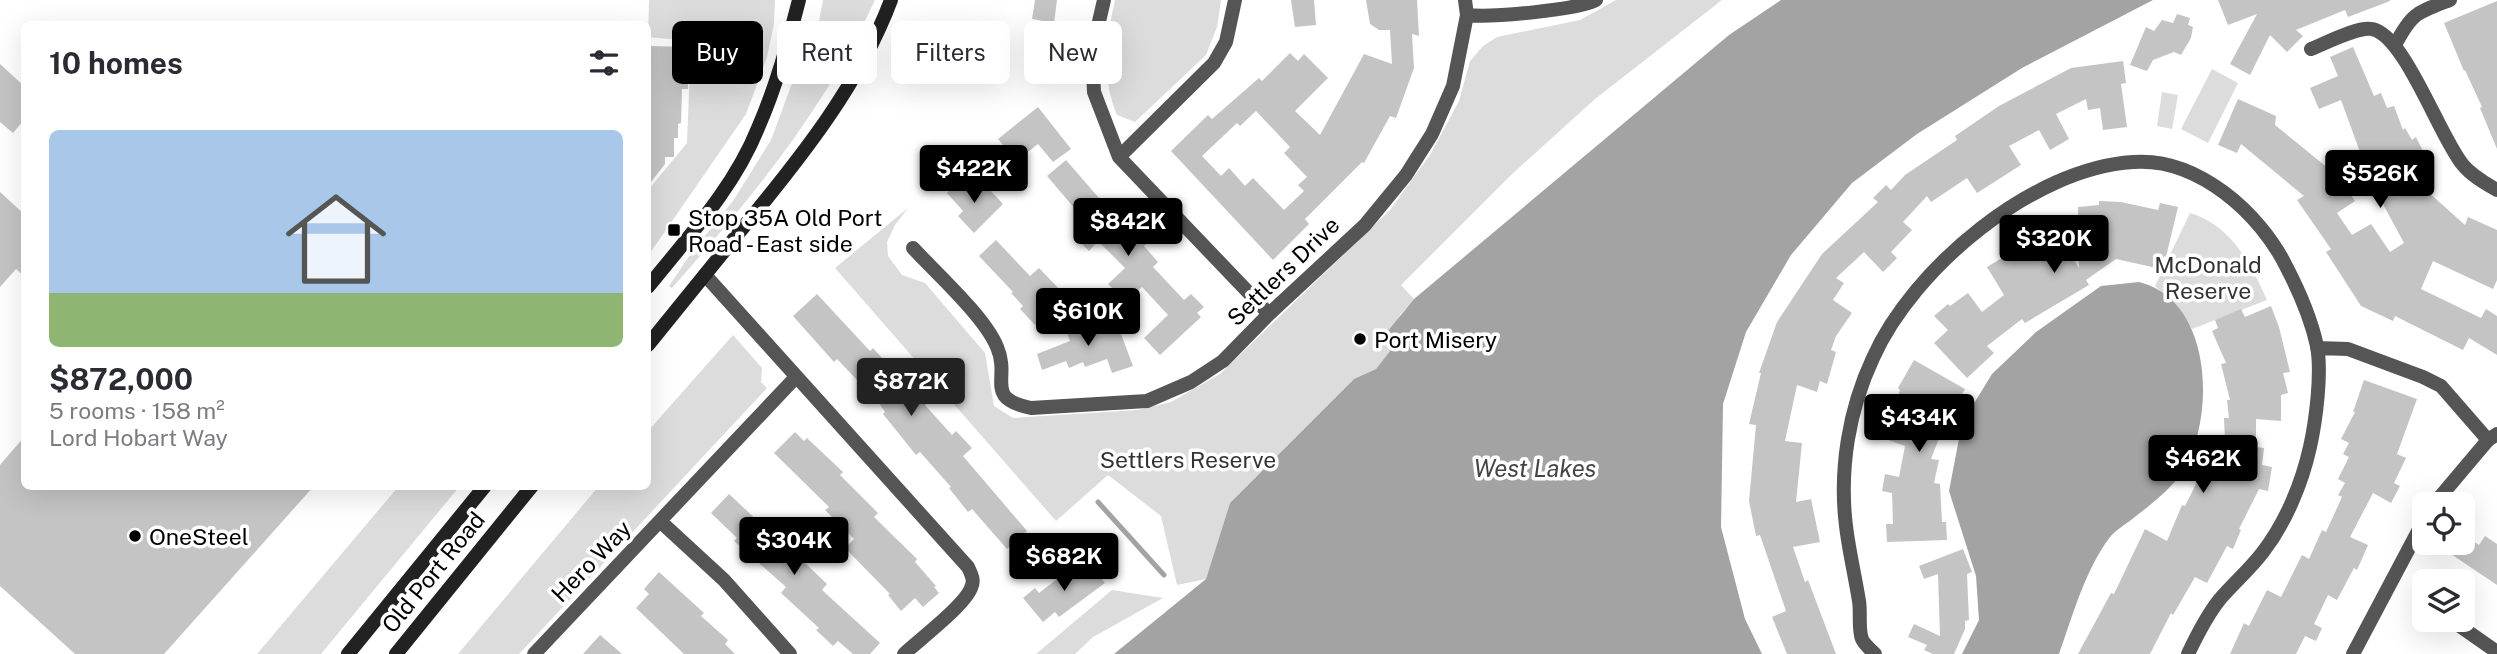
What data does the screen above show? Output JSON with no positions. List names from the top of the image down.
{
  "streets": {
    "main road": ["Old Port Road"],
    "street": ["Settlers Drive", "Hero Way"]
  },
  "water": ["West Lakes"],
  "parks": ["McDonald Reserve", "Settlers Reserve"],
  "places": {
    "transit": ["Stop 35A Old Port Road - East side"],
    "other": ["Port Misery", "OneSteel"]
  },
  "page": {
    "chip": [
      "Buy",
      "Rent",
      "Filters",
      "New"
    ],
    "heading": "10 homes",
    "list": [
      {
        "name": "$872,000",
        "note": "5 rooms · 158 m² · Lord Hobart Way"
      }
    ],
    "price": [
      "$422K",
      "$526K",
      "$842K",
      "$320K",
      "$610K",
      "$872K",
      "$434K",
      "$462K",
      "$304K",
      "$682K"
    ]
  }
}
